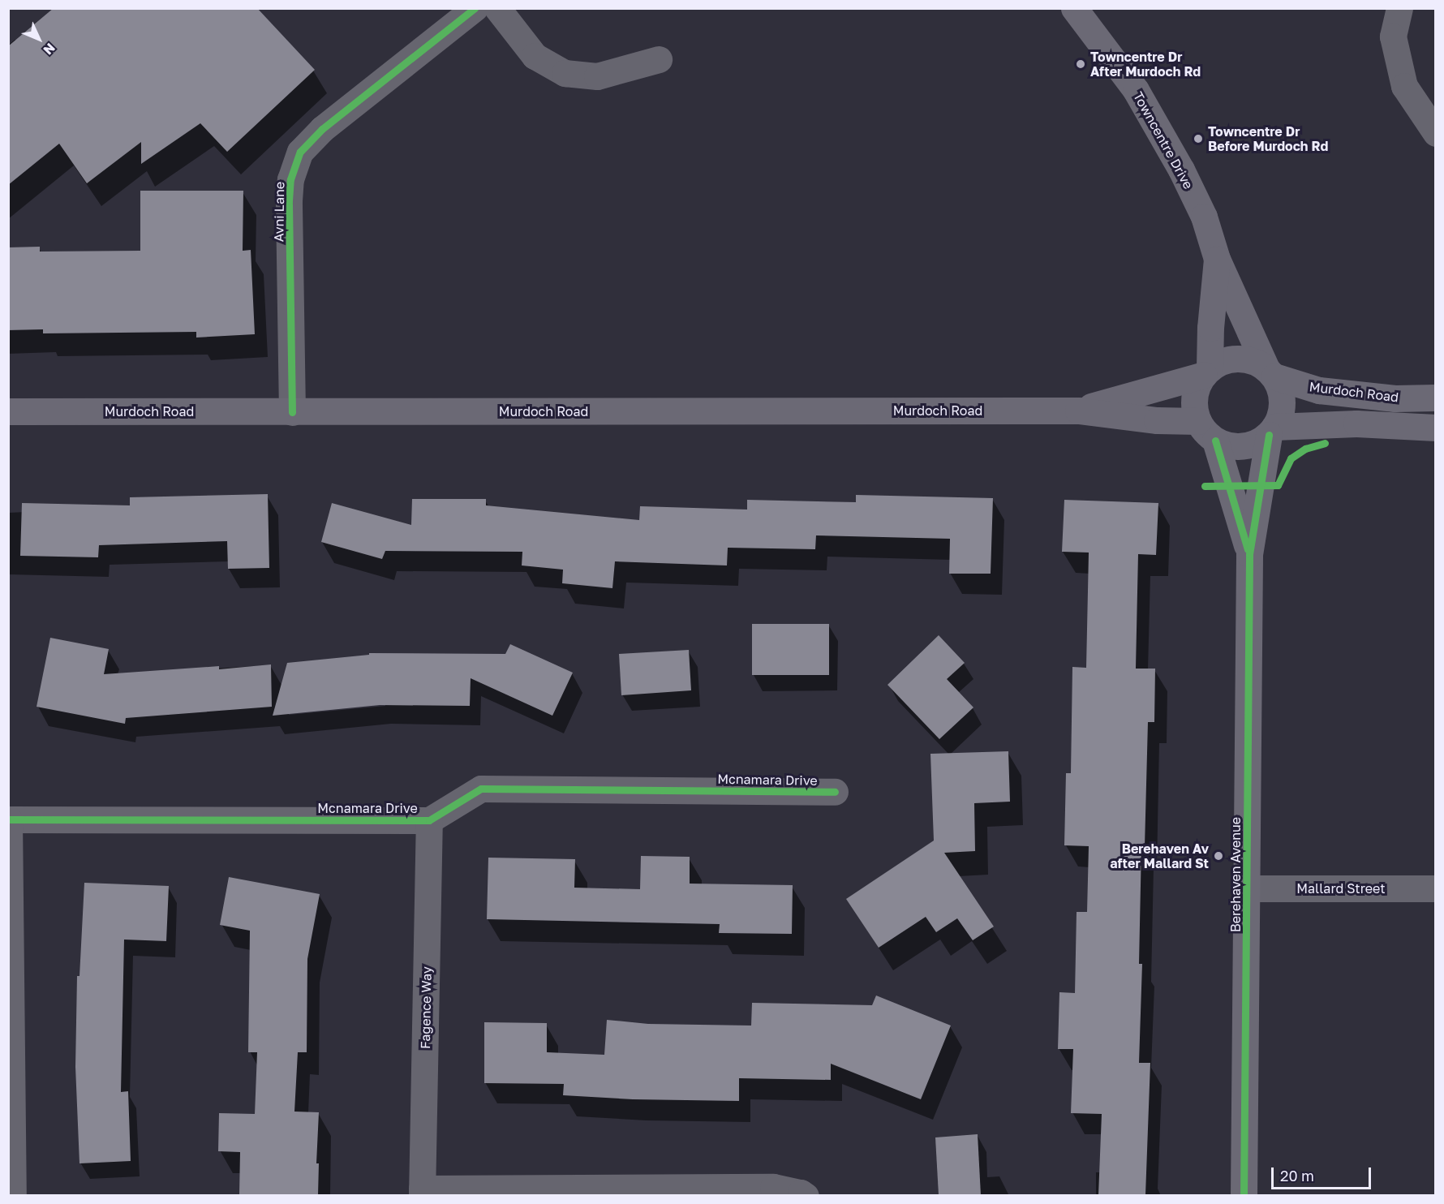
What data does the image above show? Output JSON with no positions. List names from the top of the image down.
{
  "streets": {
    "main road": ["Towncentre Drive", "Murdoch Road", "Berehaven Avenue"],
    "street": [
      "Avni Lane",
      "Mcnamara Drive",
      "Mallard Street",
      "Fagence Way"
    ]
  },
  "crossings": [
    ["Towncentre Drive", "Murdoch Road"],
    ["Towncentre Drive", "Berehaven Avenue"],
    ["Avni Lane", "Murdoch Road"],
    ["Murdoch Road", "Berehaven Avenue"],
    ["Mcnamara Drive", "Fagence Way"],
    ["Berehaven Avenue", "Mallard Street"]
  ],
  "places": ["Towncentre Dr After Murdoch Rd", "Towncentre Dr Before Murdoch Rd", "Berehaven Av after Mallard St"],
  "scale_bar": "20 m",
  "north": "bottom right"
}
